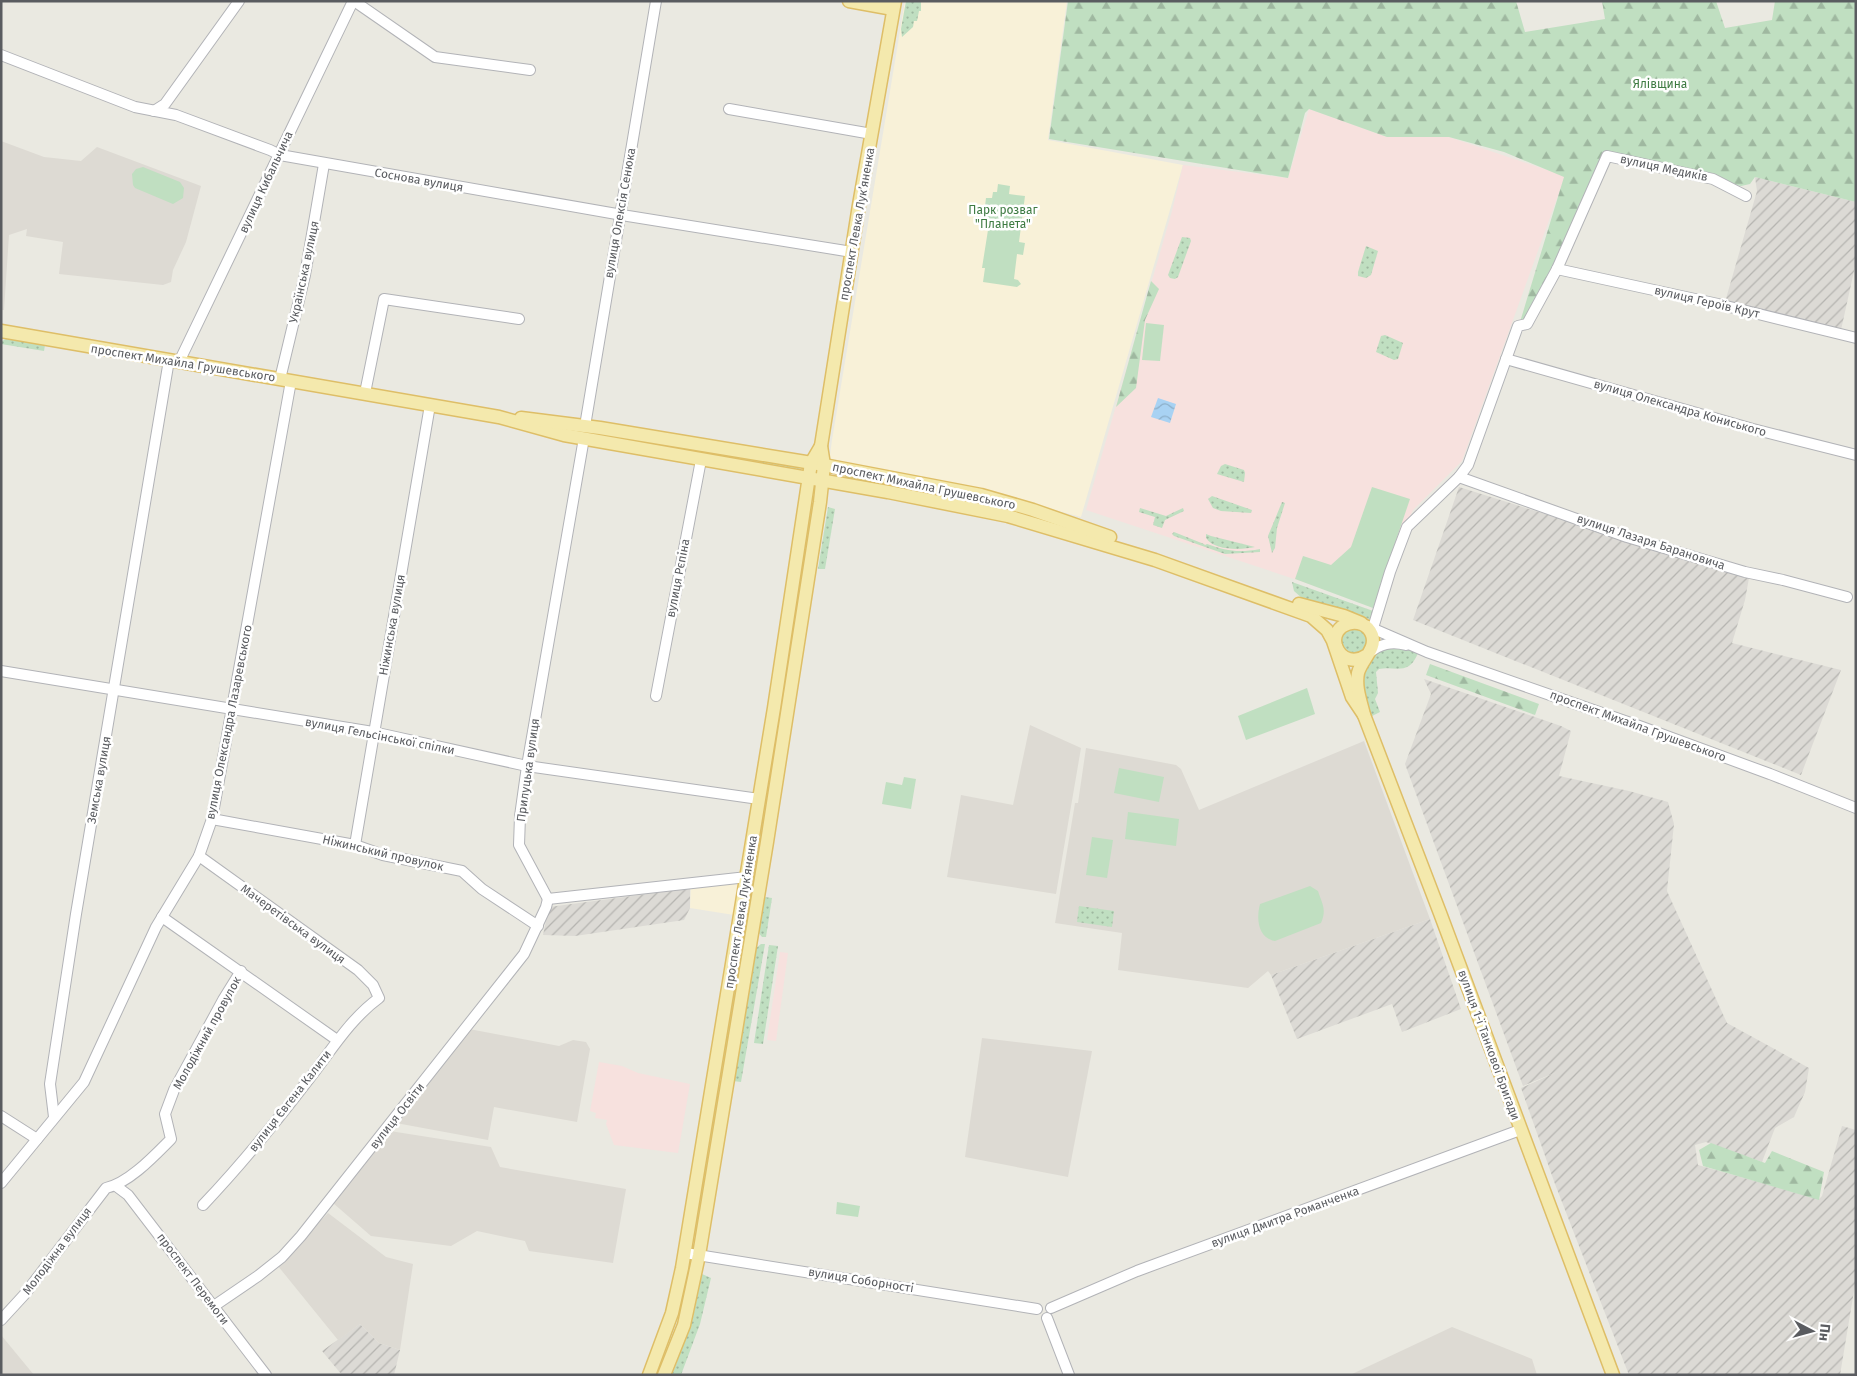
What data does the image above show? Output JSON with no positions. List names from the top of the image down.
{
  "streets": {
    "main road": ["проспект Левка Лукʼяненка", "проспект Михайла Грушевського", "вулиця 1-ї Танкової Бригади"],
    "street": [
      "вулиця Медиків",
      "Соснова вулиця",
      "вулиця Кибальчича",
      "вулиця Олексія Сенюка",
      "Українська вулиця",
      "вулиця Героїв Крут",
      "вулиця Олександра Кониського",
      "вулиця Лазаря Барановича",
      "вулиця Рєпіна",
      "Ніжинська вулиця",
      "вулиця Олександра Лазаревського",
      "вулиця Гельсінської спілки",
      "Прилуцька вулиця",
      "Земська вулиця",
      "Ніжинський провулок",
      "Мачеретівська вулиця",
      "Молодіжний провулок",
      "вулиця Євгена Калити",
      "вулиця Освіти",
      "вулиця Дмитра Романченка",
      "Молодіжна вулиця",
      "проспект Перемоги",
      "вулиця Соборності"
    ]
  },
  "crossings": [
    ["вулиця Медиків", "вулиця Героїв Крут"],
    ["Соснова вулиця", "вулиця Кибальчича"],
    ["Соснова вулиця", "вулиця Олексія Сенюка"],
    ["Соснова вулиця", "проспект Левка Лукʼяненка"],
    ["Соснова вулиця", "Українська вулиця"],
    ["вулиця Кибальчича", "проспект Михайла Грушевського"],
    ["вулиця Кибальчича", "Земська вулиця"],
    ["вулиця Олексія Сенюка", "проспект Михайла Грушевського"],
    ["вулиця Олексія Сенюка", "Прилуцька вулиця"],
    ["проспект Левка Лукʼяненка", "проспект Михайла Грушевського"],
    ["проспект Левка Лукʼяненка", "вулиця Гельсінської спілки"],
    ["проспект Левка Лукʼяненка", "вулиця Соборності"],
    ["Українська вулиця", "проспект Михайла Грушевського"],
    ["Українська вулиця", "вулиця Олександра Лазаревського"],
    ["проспект Михайла Грушевського", "вулиця Рєпіна"],
    ["проспект Михайла Грушевського", "Ніжинська вулиця"],
    ["проспект Михайла Грушевського", "вулиця Олександра Лазаревського"],
    ["проспект Михайла Грушевського", "Прилуцька вулиця"],
    ["проспект Михайла Грушевського", "Земська вулиця"],
    ["проспект Михайла Грушевського", "вулиця 1-ї Танкової Бригади"],
    ["Ніжинська вулиця", "вулиця Гельсінської спілки"],
    ["Ніжинська вулиця", "Ніжинський провулок"],
    ["вулиця Олександра Лазаревського", "вулиця Гельсінської спілки"],
    ["вулиця Олександра Лазаревського", "Земська вулиця"],
    ["вулиця Олександра Лазаревського", "Ніжинський провулок"],
    ["вулиця Олександра Лазаревського", "Мачеретівська вулиця"],
    ["вулиця Гельсінської спілки", "Прилуцька вулиця"],
    ["вулиця Гельсінської спілки", "Земська вулиця"],
    ["Прилуцька вулиця", "вулиця Освіти"],
    ["Ніжинський провулок", "вулиця Освіти"],
    ["Мачеретівська вулиця", "вулиця Євгена Калити"],
    ["Молодіжний провулок", "Молодіжна вулиця"],
    ["Молодіжний провулок", "проспект Перемоги"],
    ["вулиця 1-ї Танкової Бригади", "вулиця Дмитра Романченка"],
    ["вулиця Освіти", "проспект Перемоги"],
    ["вулиця Дмитра Романченка", "вулиця Соборності"],
    ["Молодіжна вулиця", "проспект Перемоги"]
  ],
  "parks": ["Ялівщина", "Парк розваг \"Планета\""],
  "north": "right"
}
